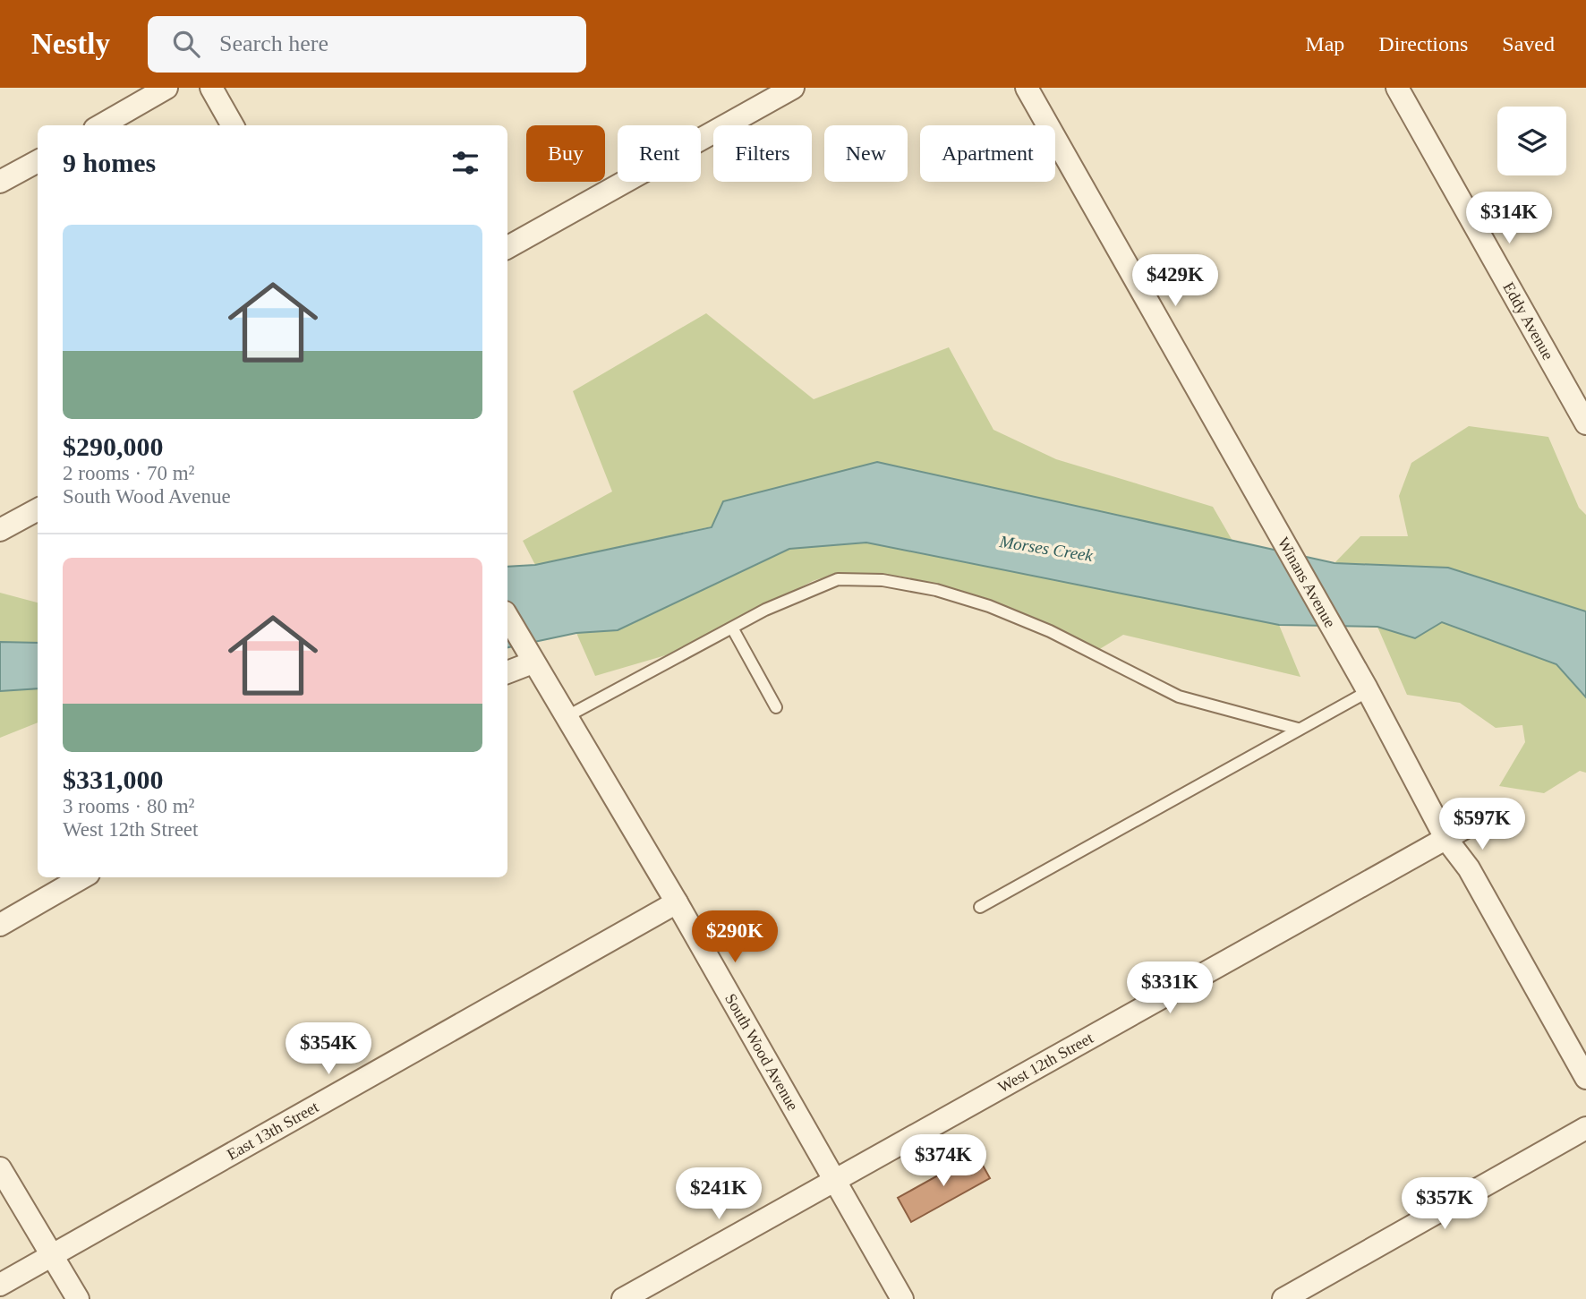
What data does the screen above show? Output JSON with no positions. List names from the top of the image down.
{
  "streets": {
    "street": [
      "Eddy Avenue",
      "Winans Avenue",
      "South Wood Avenue",
      "West 12th Street",
      "East 13th Street"
    ]
  },
  "crossings": [
    ["Winans Avenue", "West 12th Street"],
    ["South Wood Avenue", "West 12th Street"],
    ["South Wood Avenue", "East 13th Street"]
  ],
  "water": ["Morses Creek"],
  "page": {
    "header": "Nestly",
    "search": "Search here",
    "nav": ["Map", "Directions", "Saved"],
    "chip": [
      "Buy",
      "Rent",
      "Filters",
      "New",
      "Apartment"
    ],
    "heading": "9 homes",
    "price": [
      "$314K",
      "$429K",
      "$597K",
      "$290K",
      "$331K",
      "$354K",
      "$374K",
      "$241K",
      "$357K"
    ],
    "list": [
      {
        "name": "$290,000",
        "note": "2 rooms · 70 m² · South Wood Avenue"
      },
      {
        "name": "$331,000",
        "note": "3 rooms · 80 m² · West 12th Street"
      }
    ]
  }
}
